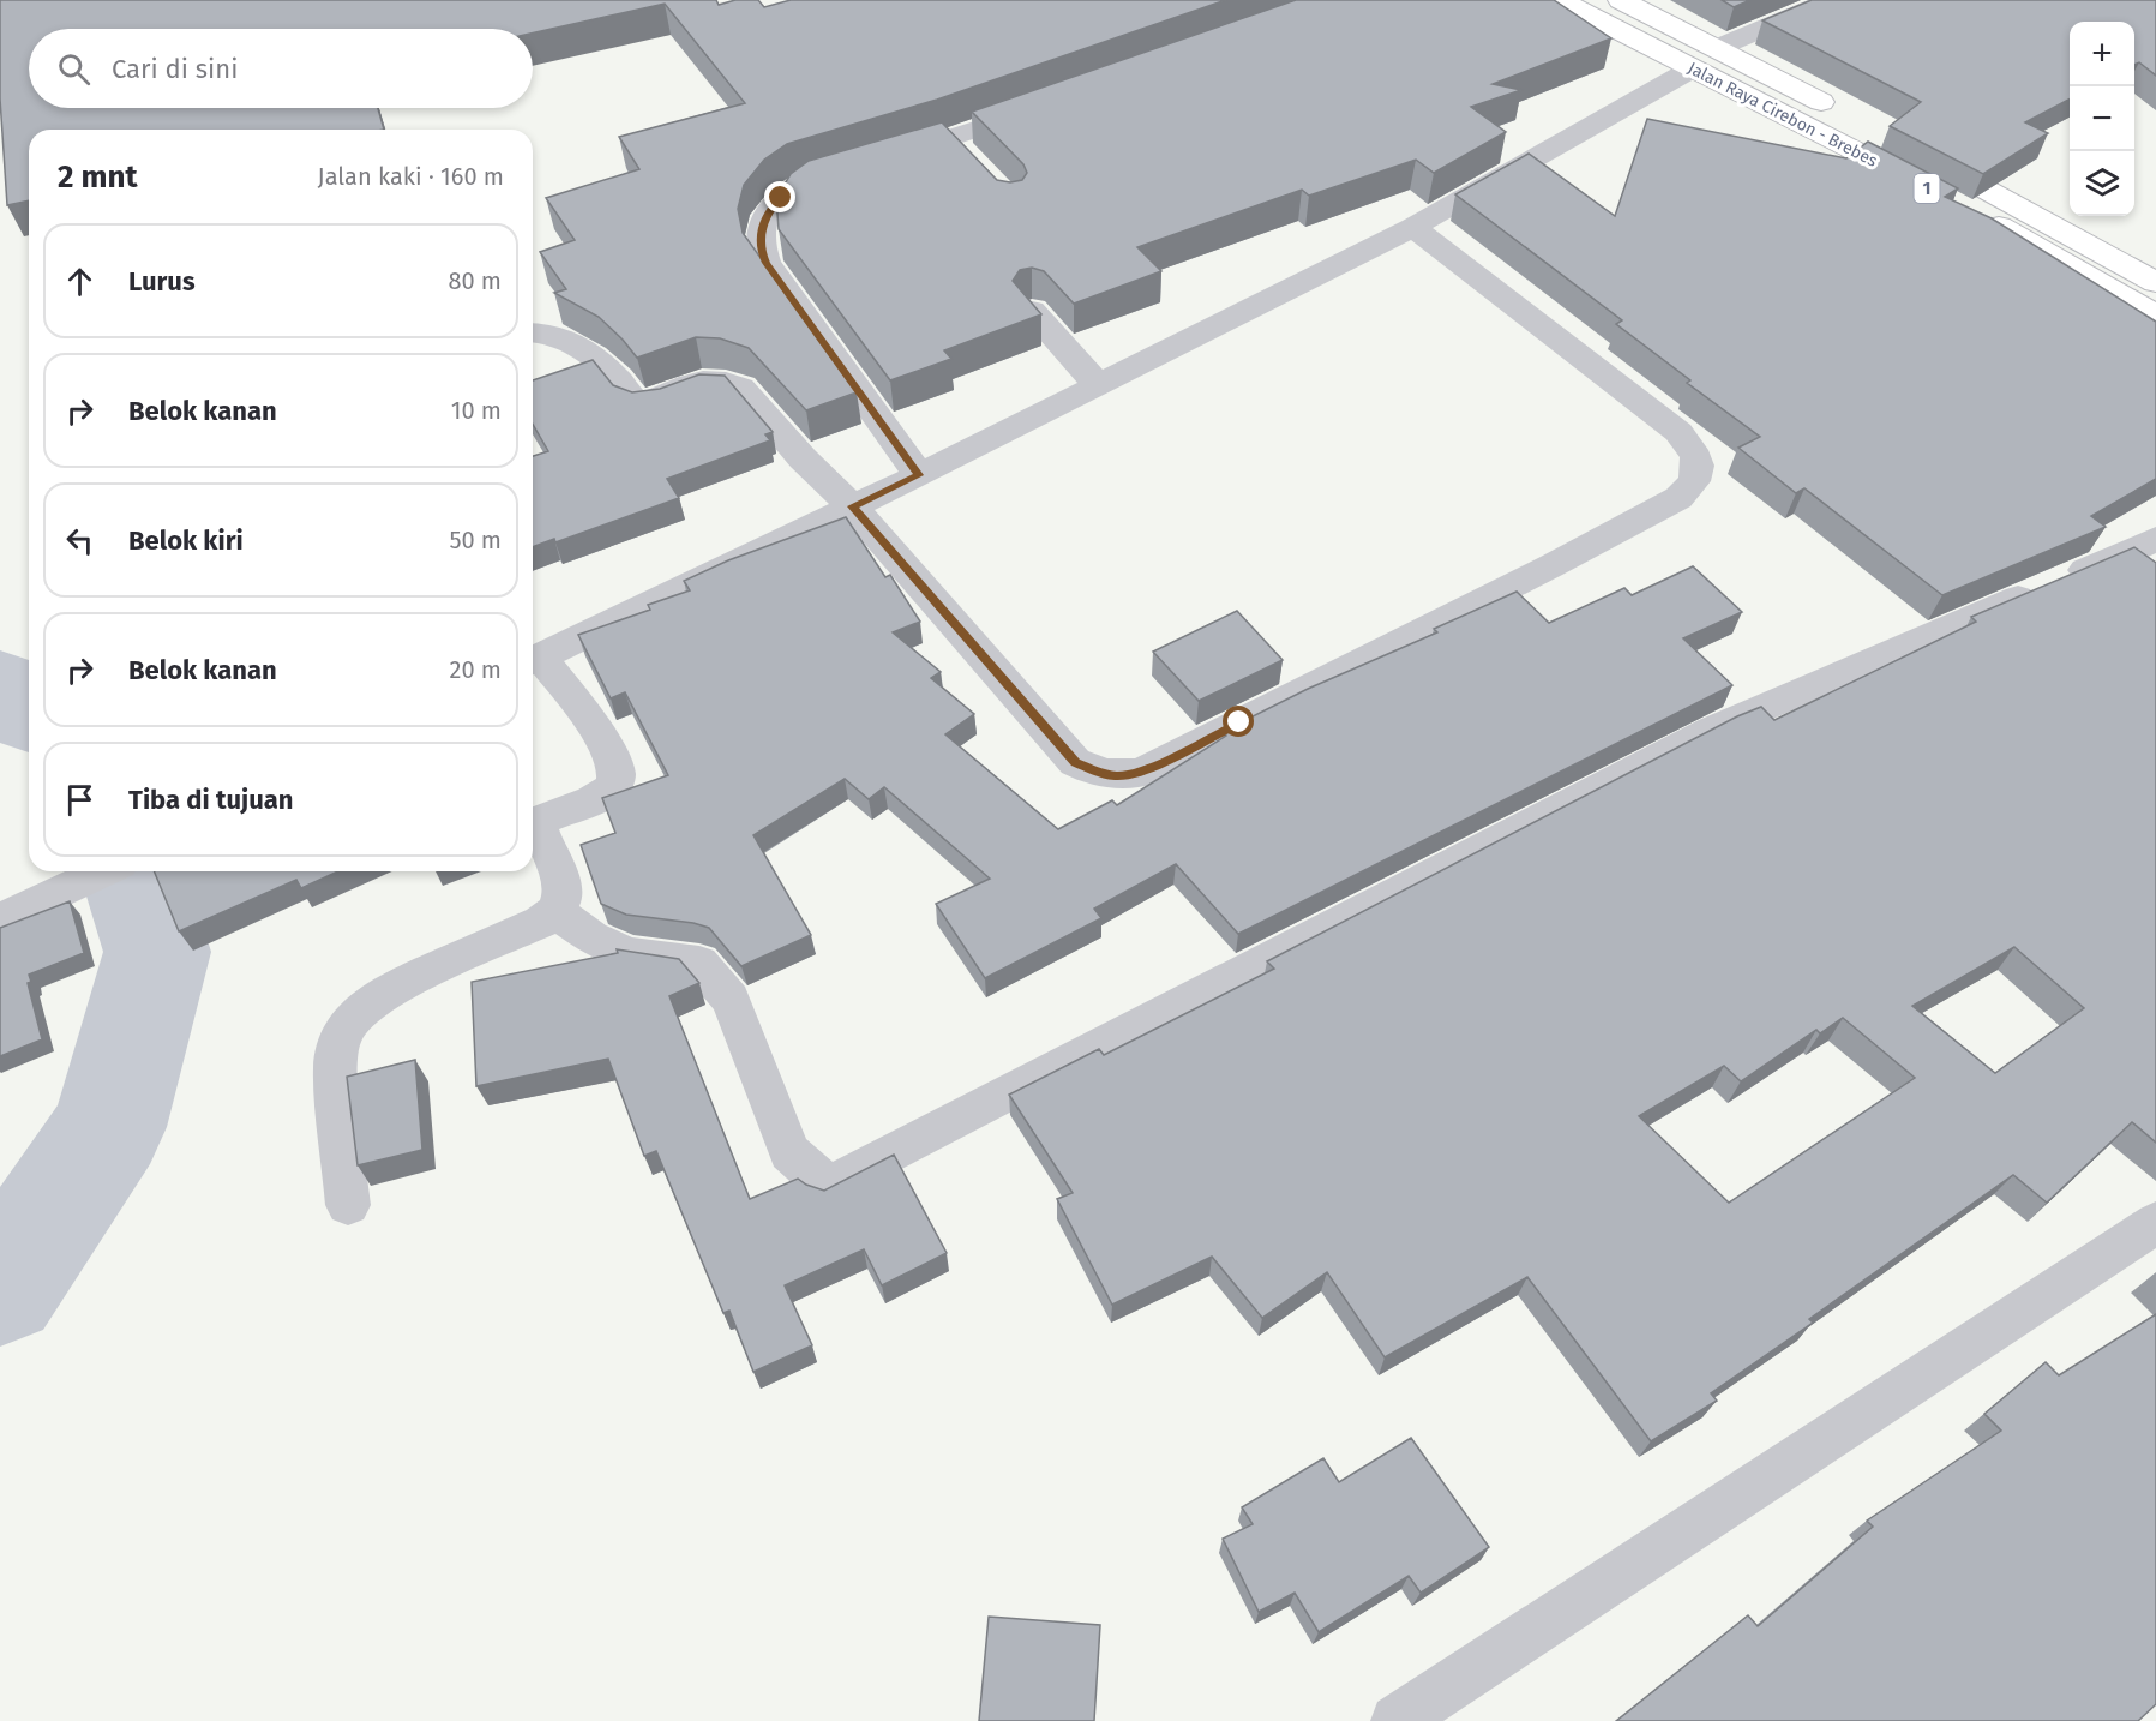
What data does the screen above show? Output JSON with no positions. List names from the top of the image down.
{
  "streets": {
    "highway": ["Jalan Raya Cirebon - Brebes", "1"]
  },
  "page": {
    "map_buttons": ["+", "−"],
    "search": "Cari di sini",
    "heading": ["2 mnt", "Jalan kaki · 160 m"],
    "list": [
      ["Lurus", "80 m"],
      ["Belok kanan", "10 m"],
      ["Belok kiri", "50 m"],
      ["Belok kanan", "20 m"],
      "Tiba di tujuan"
    ]
  }
}
